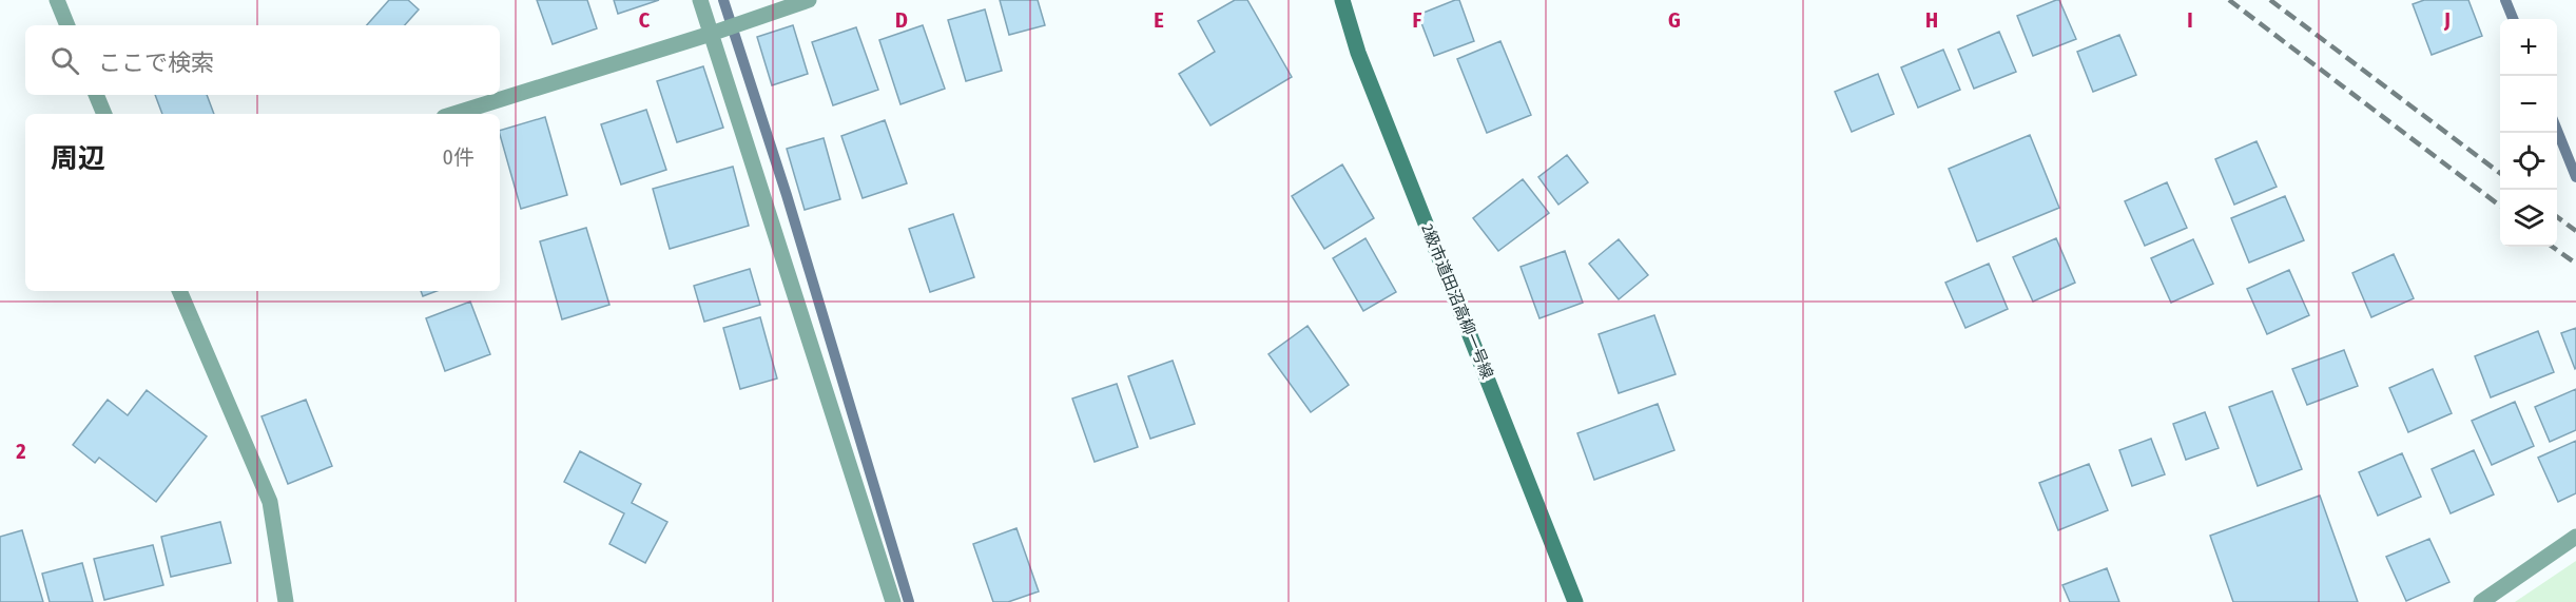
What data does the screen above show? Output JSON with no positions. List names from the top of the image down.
{
  "streets": {
    "street": ["2級市道田沼高柳一号線"]
  },
  "page": {
    "map_buttons": ["+", "−"],
    "search": "ここで検索",
    "heading": ["周辺", "0件"]
  },
  "grid": {
    "columns": [
      "C",
      "D",
      "E",
      "F",
      "G",
      "H",
      "I",
      "J"
    ],
    "rows": ["2"]
  }
}
